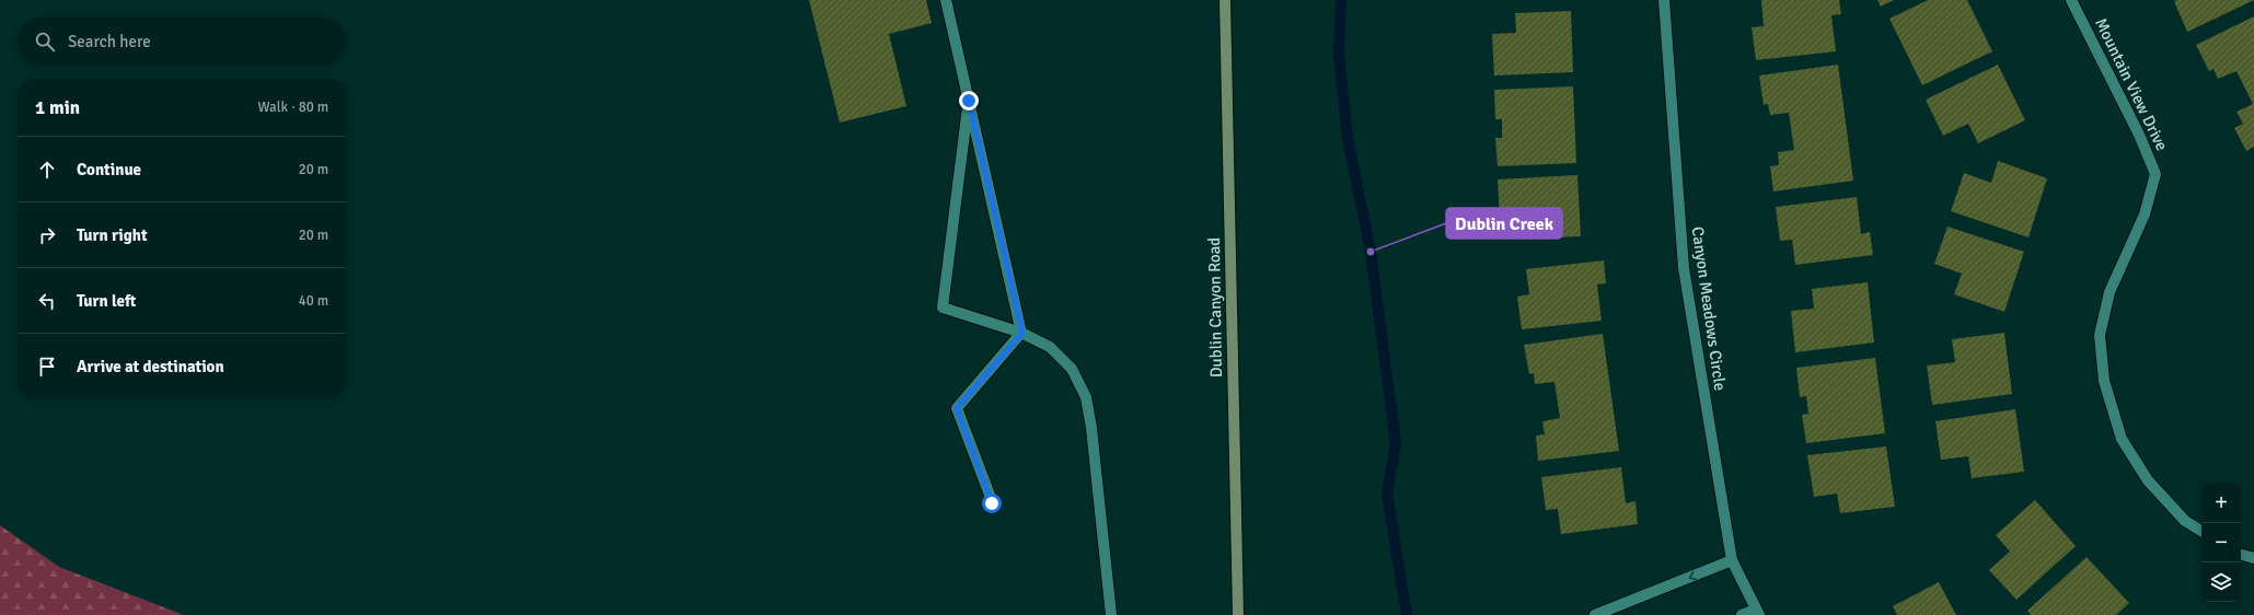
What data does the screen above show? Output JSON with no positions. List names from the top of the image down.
{
  "streets": {
    "main road": ["Dublin Canyon Road"],
    "street": ["Mountain View Drive", "Canyon Meadows Circle"]
  },
  "places": ["Dublin Creek"],
  "page": {
    "search": "Search here",
    "heading": ["1 min", "Walk · 80 m"],
    "list": [
      ["Continue", "20 m"],
      ["Turn right", "20 m"],
      ["Turn left", "40 m"],
      "Arrive at destination"
    ],
    "map_buttons": ["+", "−"]
  }
}
